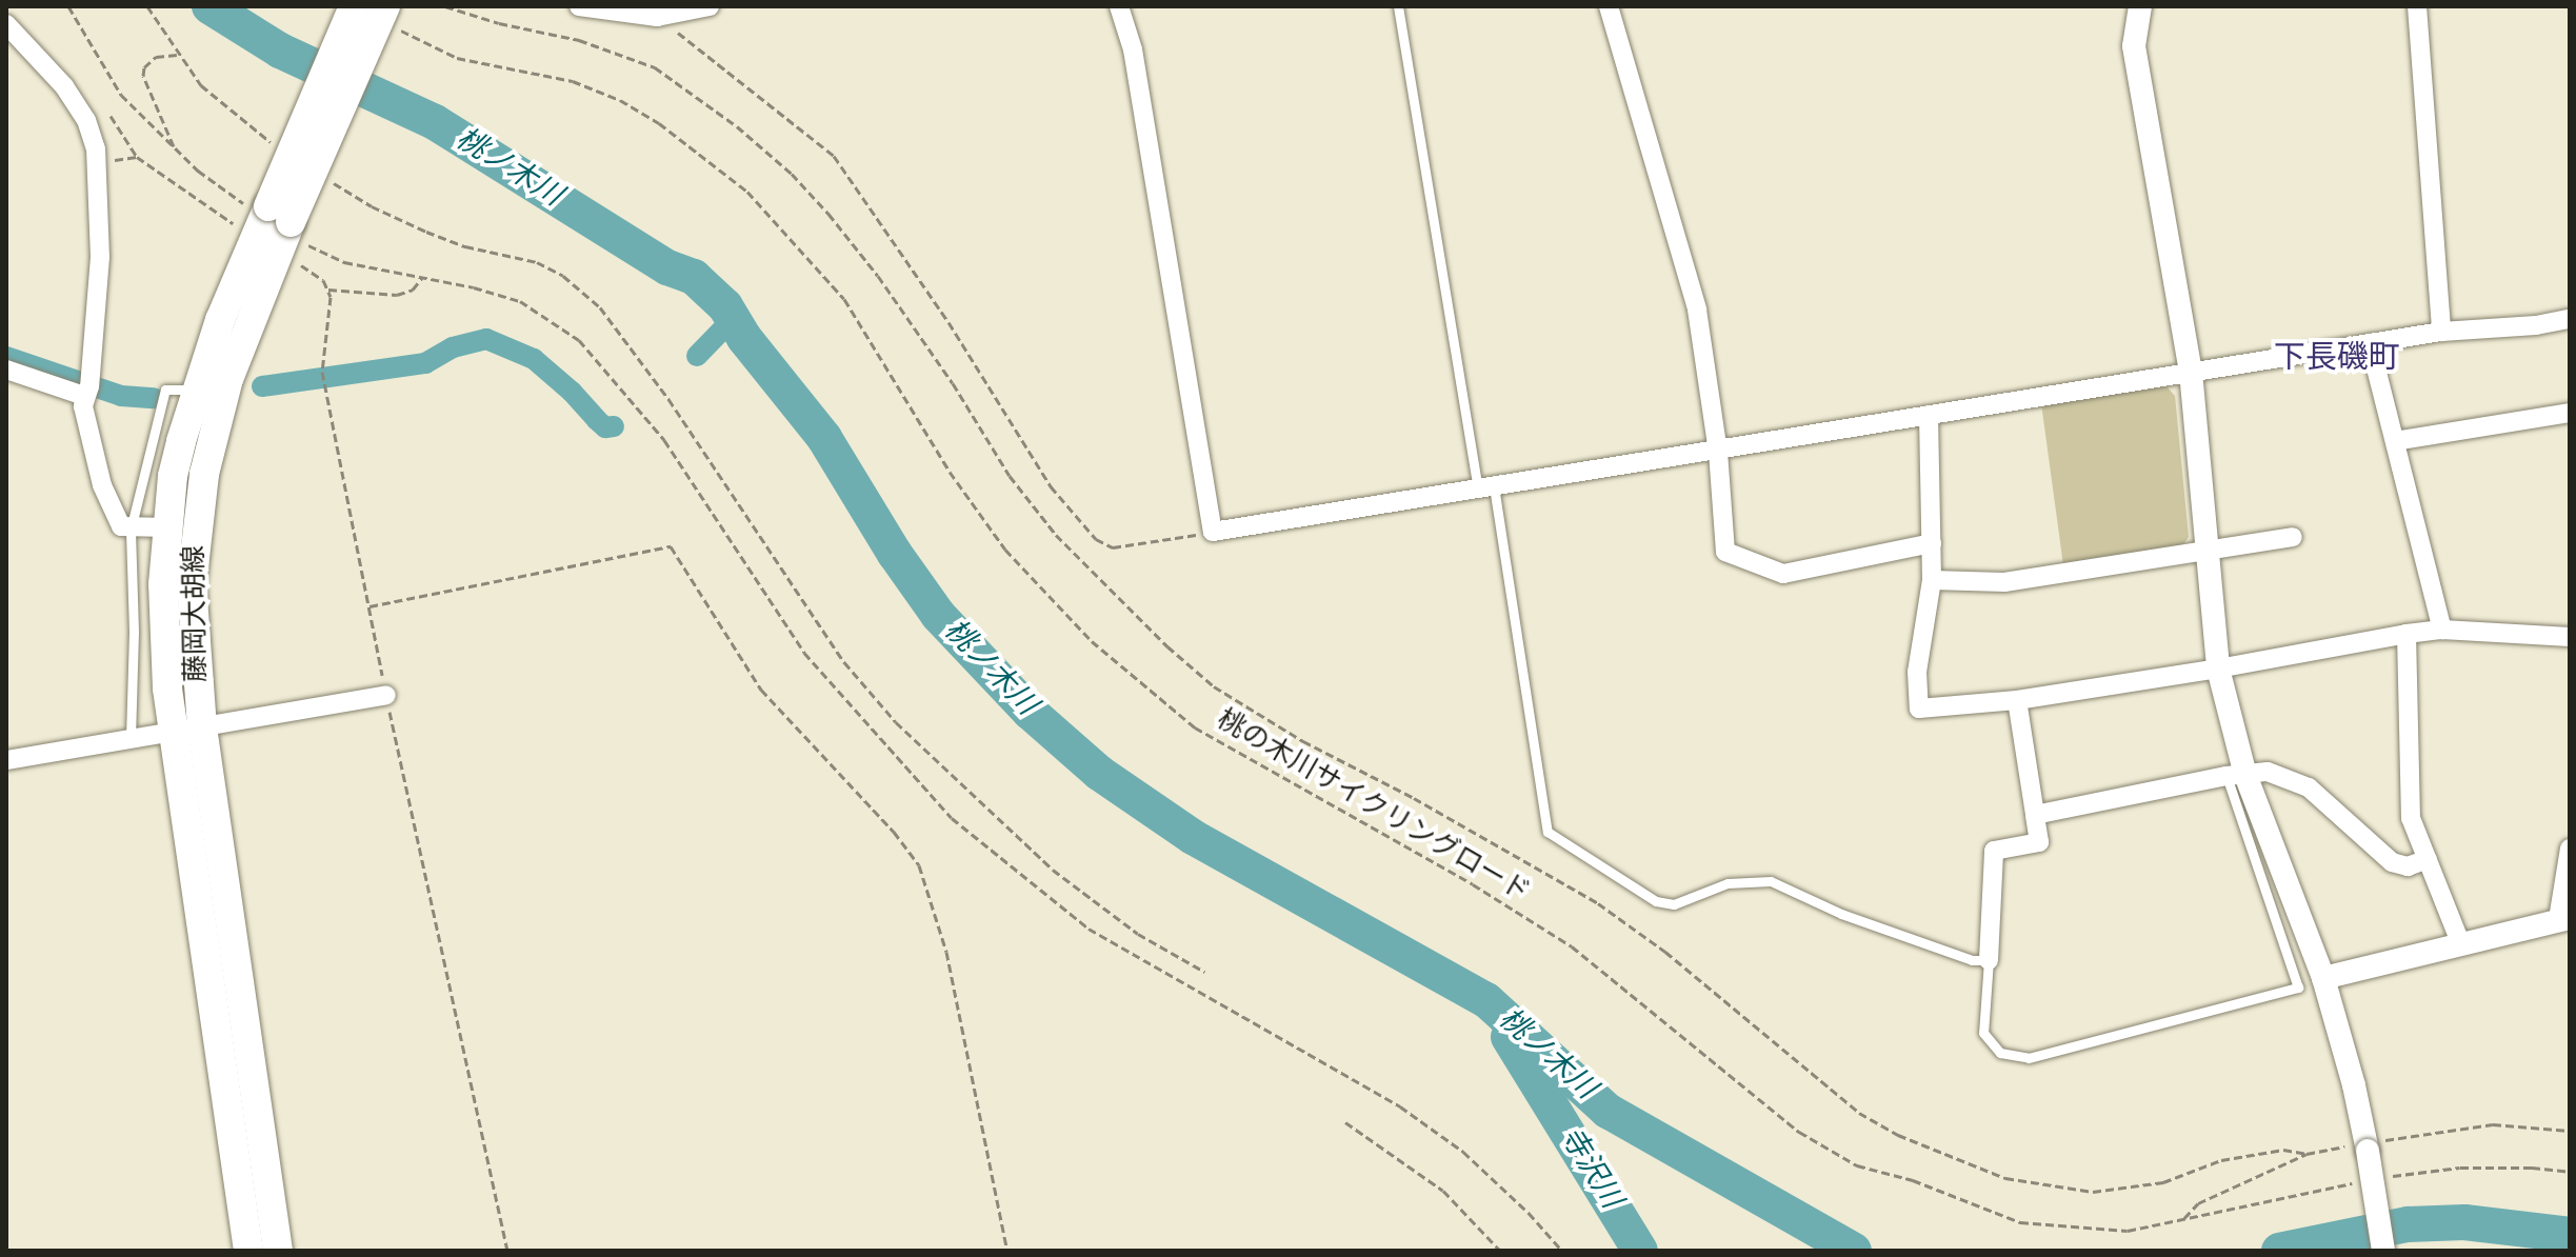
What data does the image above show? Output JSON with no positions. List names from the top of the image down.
{
  "streets": {
    "main road": ["藤岡大胡線"],
    "path": ["桃の木川サイクリングロード"]
  },
  "crossings": [
    ["藤岡大胡線", "桃の木川サイクリングロード"]
  ],
  "districts": ["下長磯町"],
  "water": ["桃ノ木川", "寺沢川"]
}
